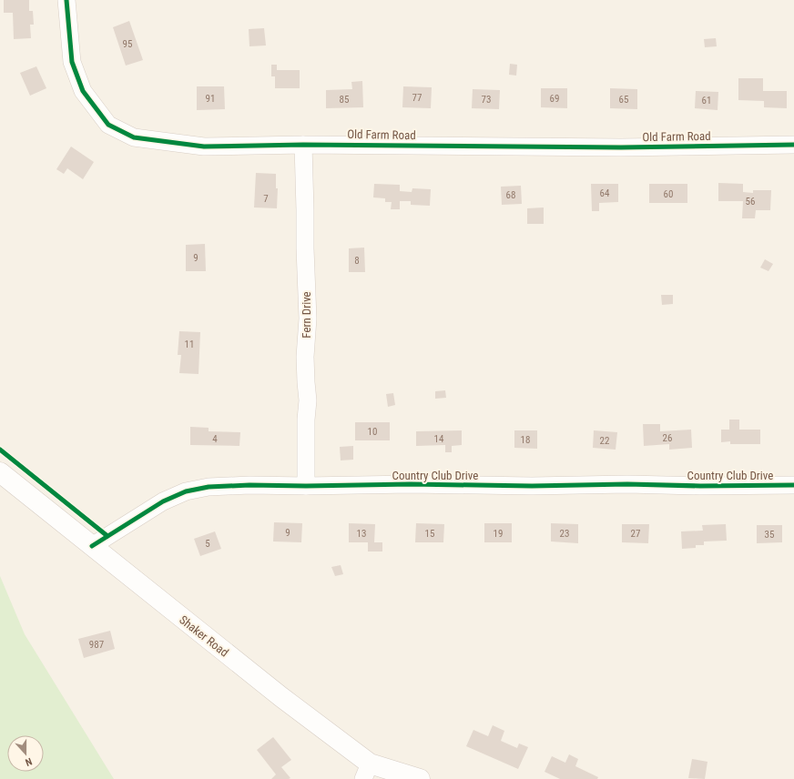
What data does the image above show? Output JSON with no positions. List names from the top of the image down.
{
  "streets": {
    "street": [
      "Old Farm Road",
      "Fern Drive",
      "Country Club Drive",
      "Shaker Road"
    ]
  },
  "crossings": [
    ["Old Farm Road", "Fern Drive"],
    ["Fern Drive", "Country Club Drive"],
    ["Country Club Drive", "Shaker Road"]
  ],
  "house_numbers": [
    "95",
    "77",
    "91",
    "69",
    "85",
    "73",
    "65",
    "61",
    "64",
    "60",
    "68",
    "7",
    "56",
    "9",
    "8",
    "11",
    "10",
    "26",
    "4",
    "14",
    "18",
    "22",
    "9",
    "13",
    "15",
    "19",
    "23",
    "27",
    "35",
    "5",
    "987"
  ],
  "north": "bottom"
}
